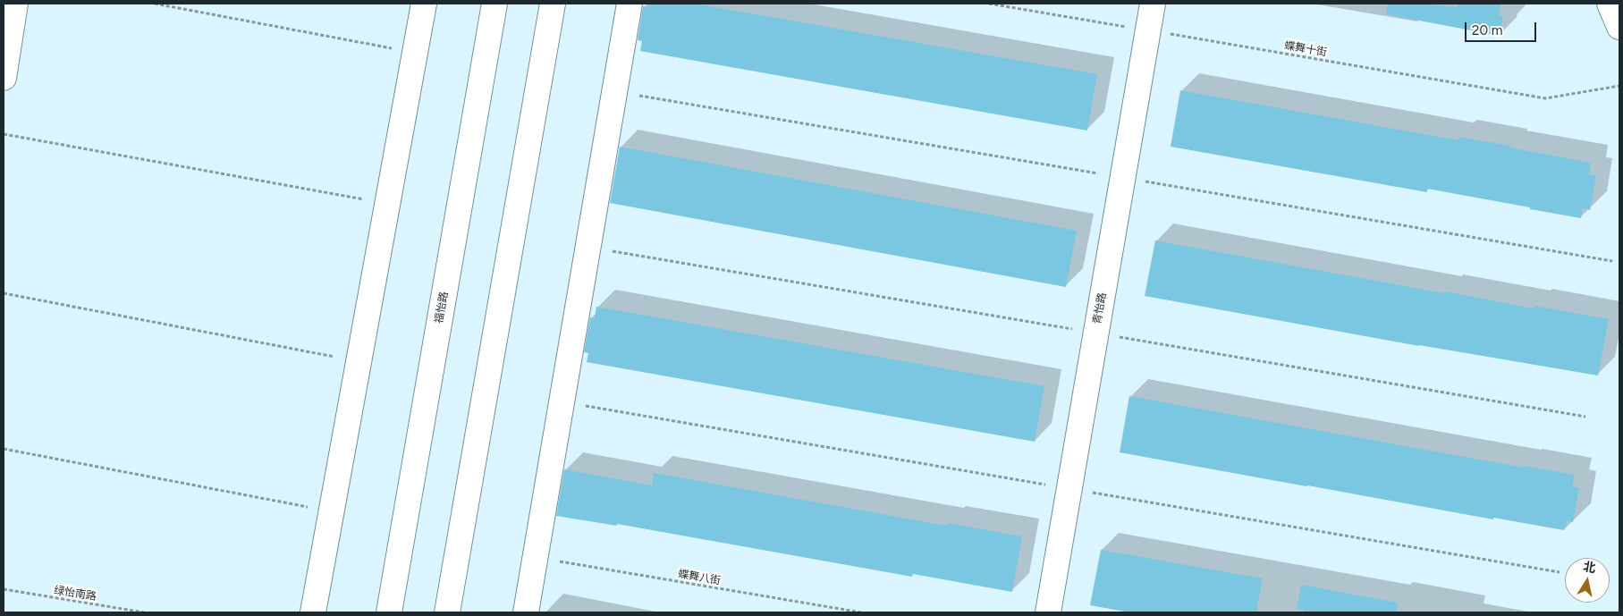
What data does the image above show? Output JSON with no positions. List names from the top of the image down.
{
  "streets": {
    "street": ["福怡路", "青怡路"],
    "path": ["蝶舞十街", "蝶舞八街", "绿怡南路"]
  },
  "crossings": [
    ["蝶舞十街", "青怡路"]
  ],
  "scale_bar": "20 m",
  "north": "top"
}
